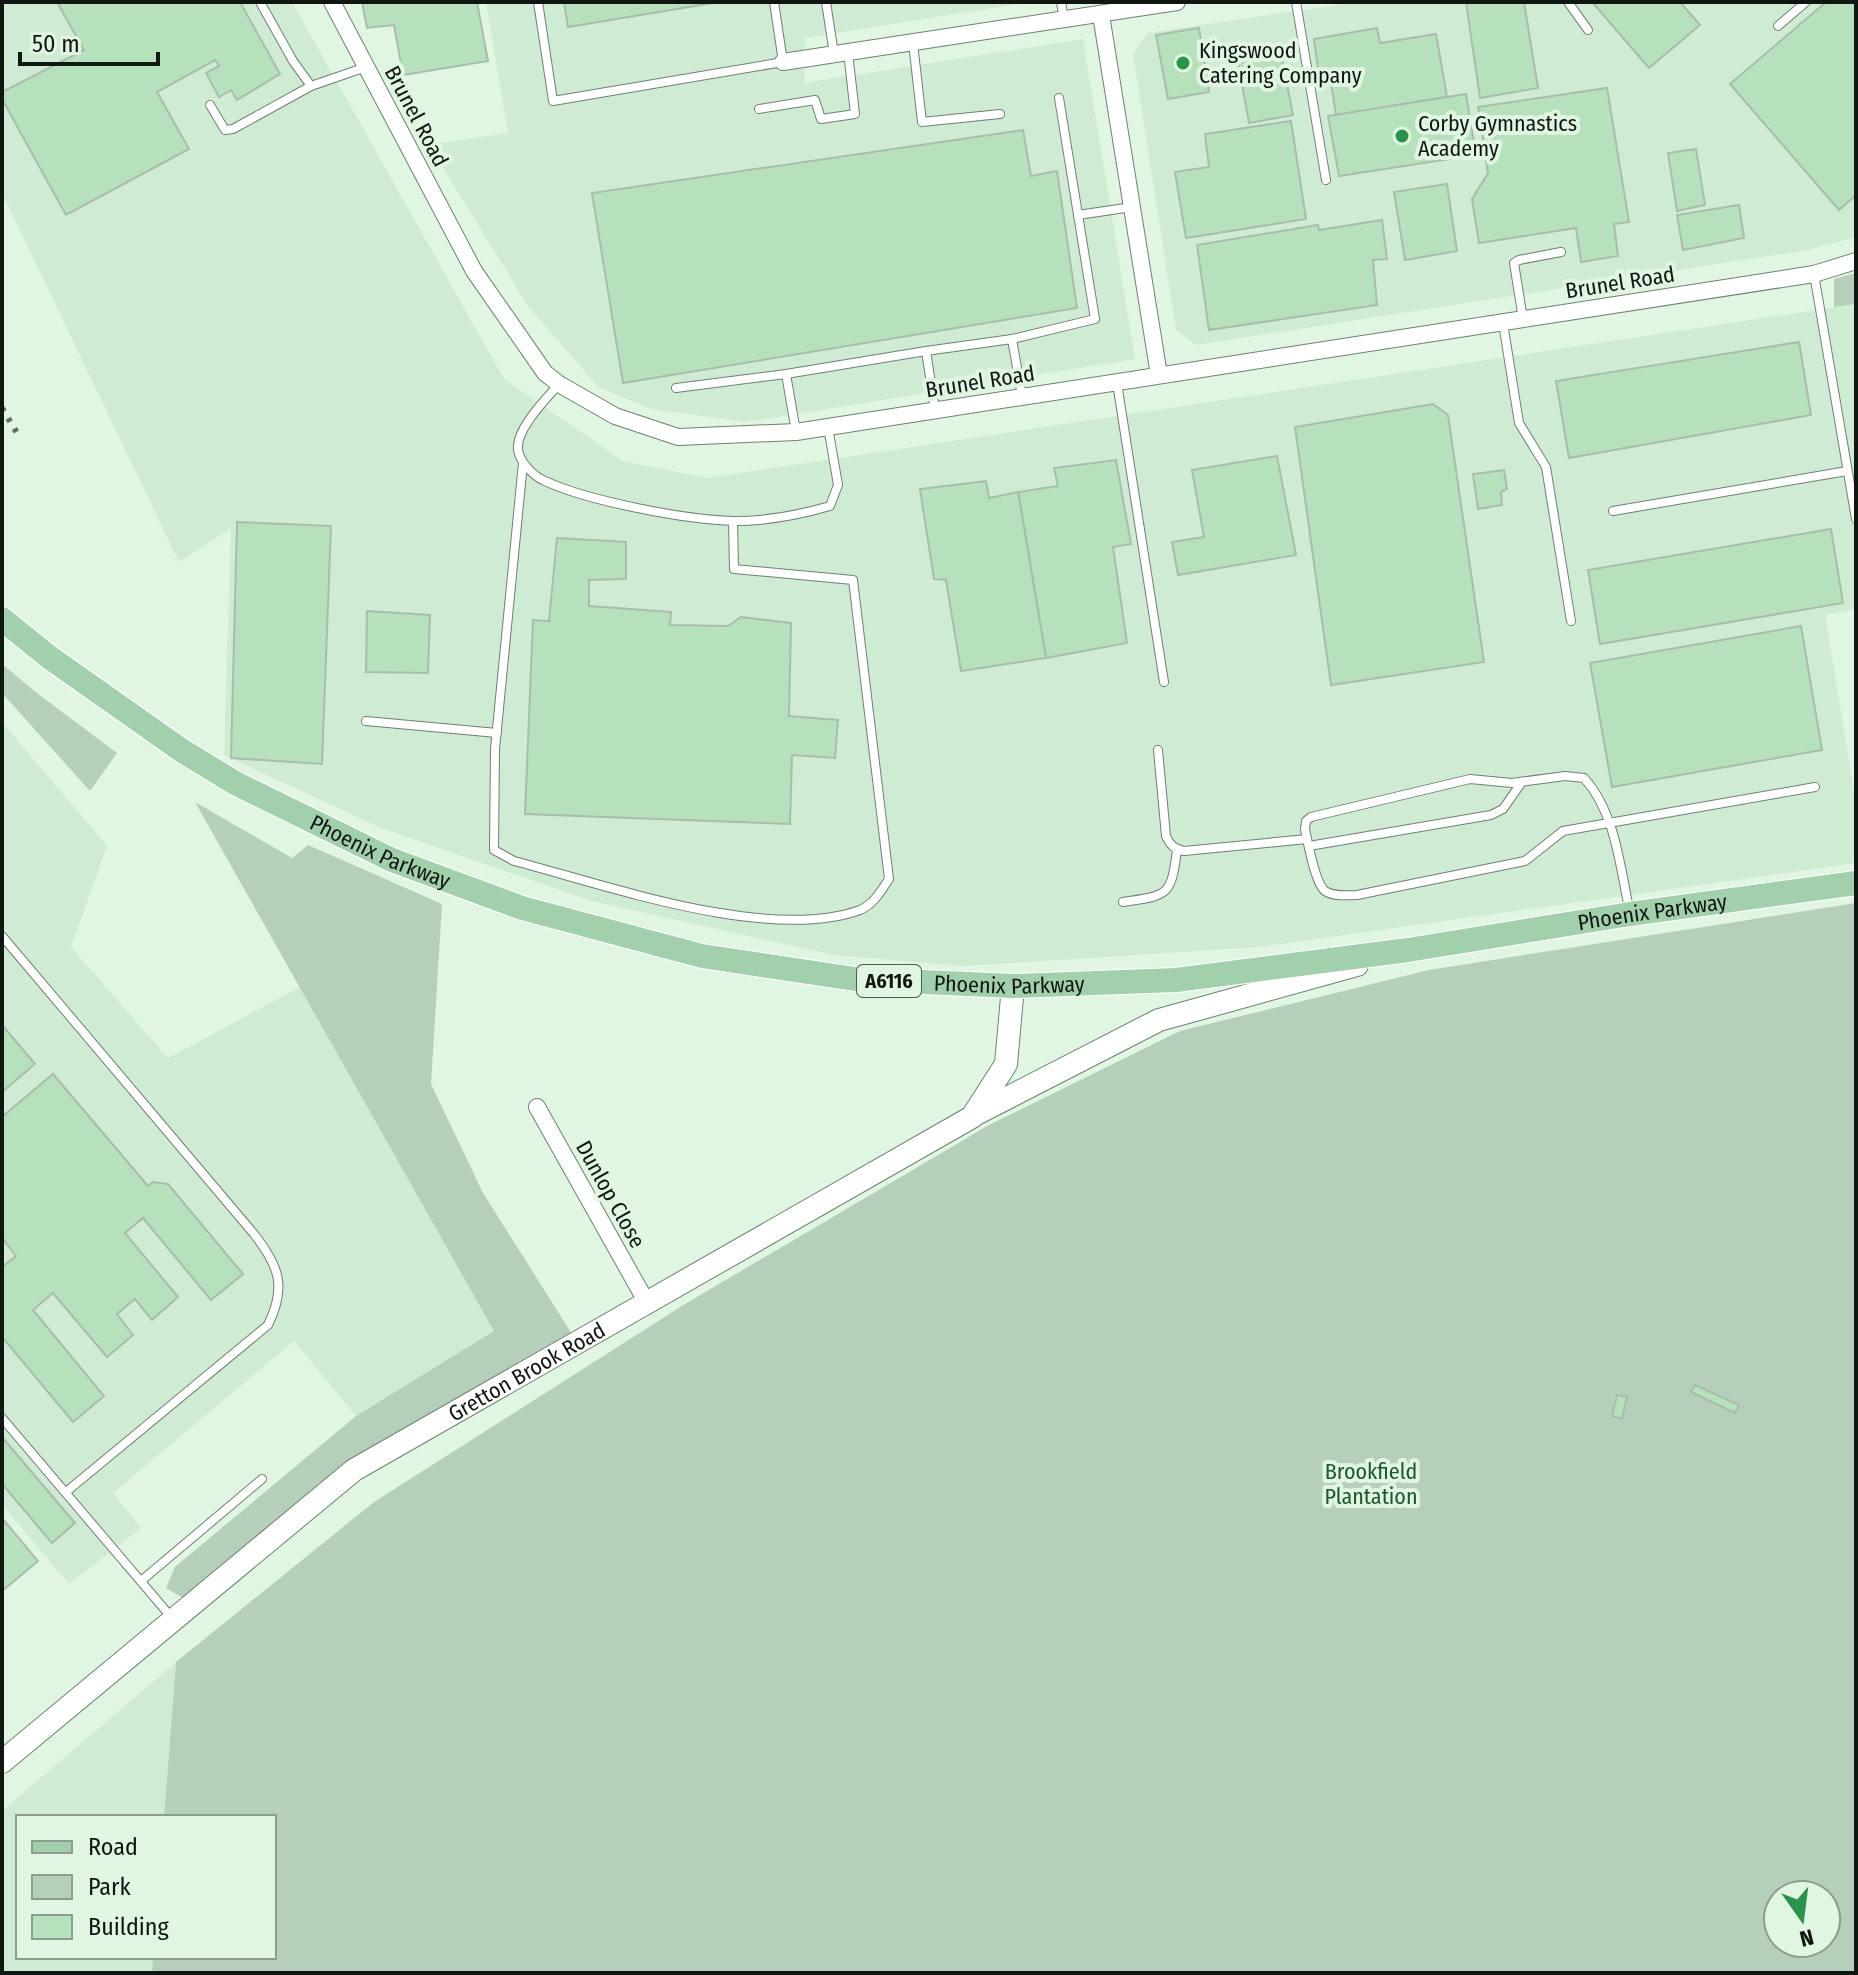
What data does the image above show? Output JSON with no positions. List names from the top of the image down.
{
  "streets": {
    "main road": ["Phoenix Parkway", "A6116"],
    "street": ["Brunel Road", "Dunlop Close", "Gretton Brook Road"]
  },
  "crossings": [
    ["Phoenix Parkway", "Gretton Brook Road"],
    ["Dunlop Close", "Gretton Brook Road"]
  ],
  "parks": ["Brookfield Plantation"],
  "places": ["Kingswood Catering Company", "Corby Gymnastics Academy"],
  "legend": ["Road", "Park", "Building"],
  "scale_bar": "50 m",
  "north": "bottom"
}
